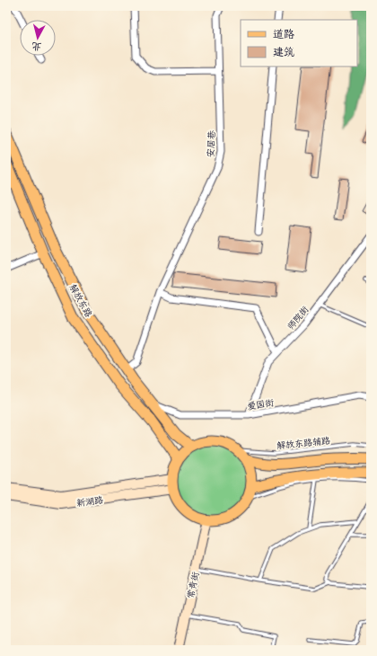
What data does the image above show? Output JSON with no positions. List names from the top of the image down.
{
  "streets": {
    "main road": ["解放东路", "新湖路", "常青街"],
    "street": ["安居巷", "师院街", "爱国街"],
    "lane": ["解放东路辅路"]
  },
  "crossings": [
    ["安居巷", "解放东路"],
    ["解放东路", "爱国街"],
    ["解放东路", "解放东路辅路"],
    ["解放东路", "新湖路"],
    ["解放东路", "常青街"],
    ["师院街", "爱国街"],
    ["解放东路辅路", "新湖路"],
    ["解放东路辅路", "常青街"],
    ["新湖路", "常青街"]
  ],
  "legend": ["道路", "建筑"],
  "north": "bottom"
}
